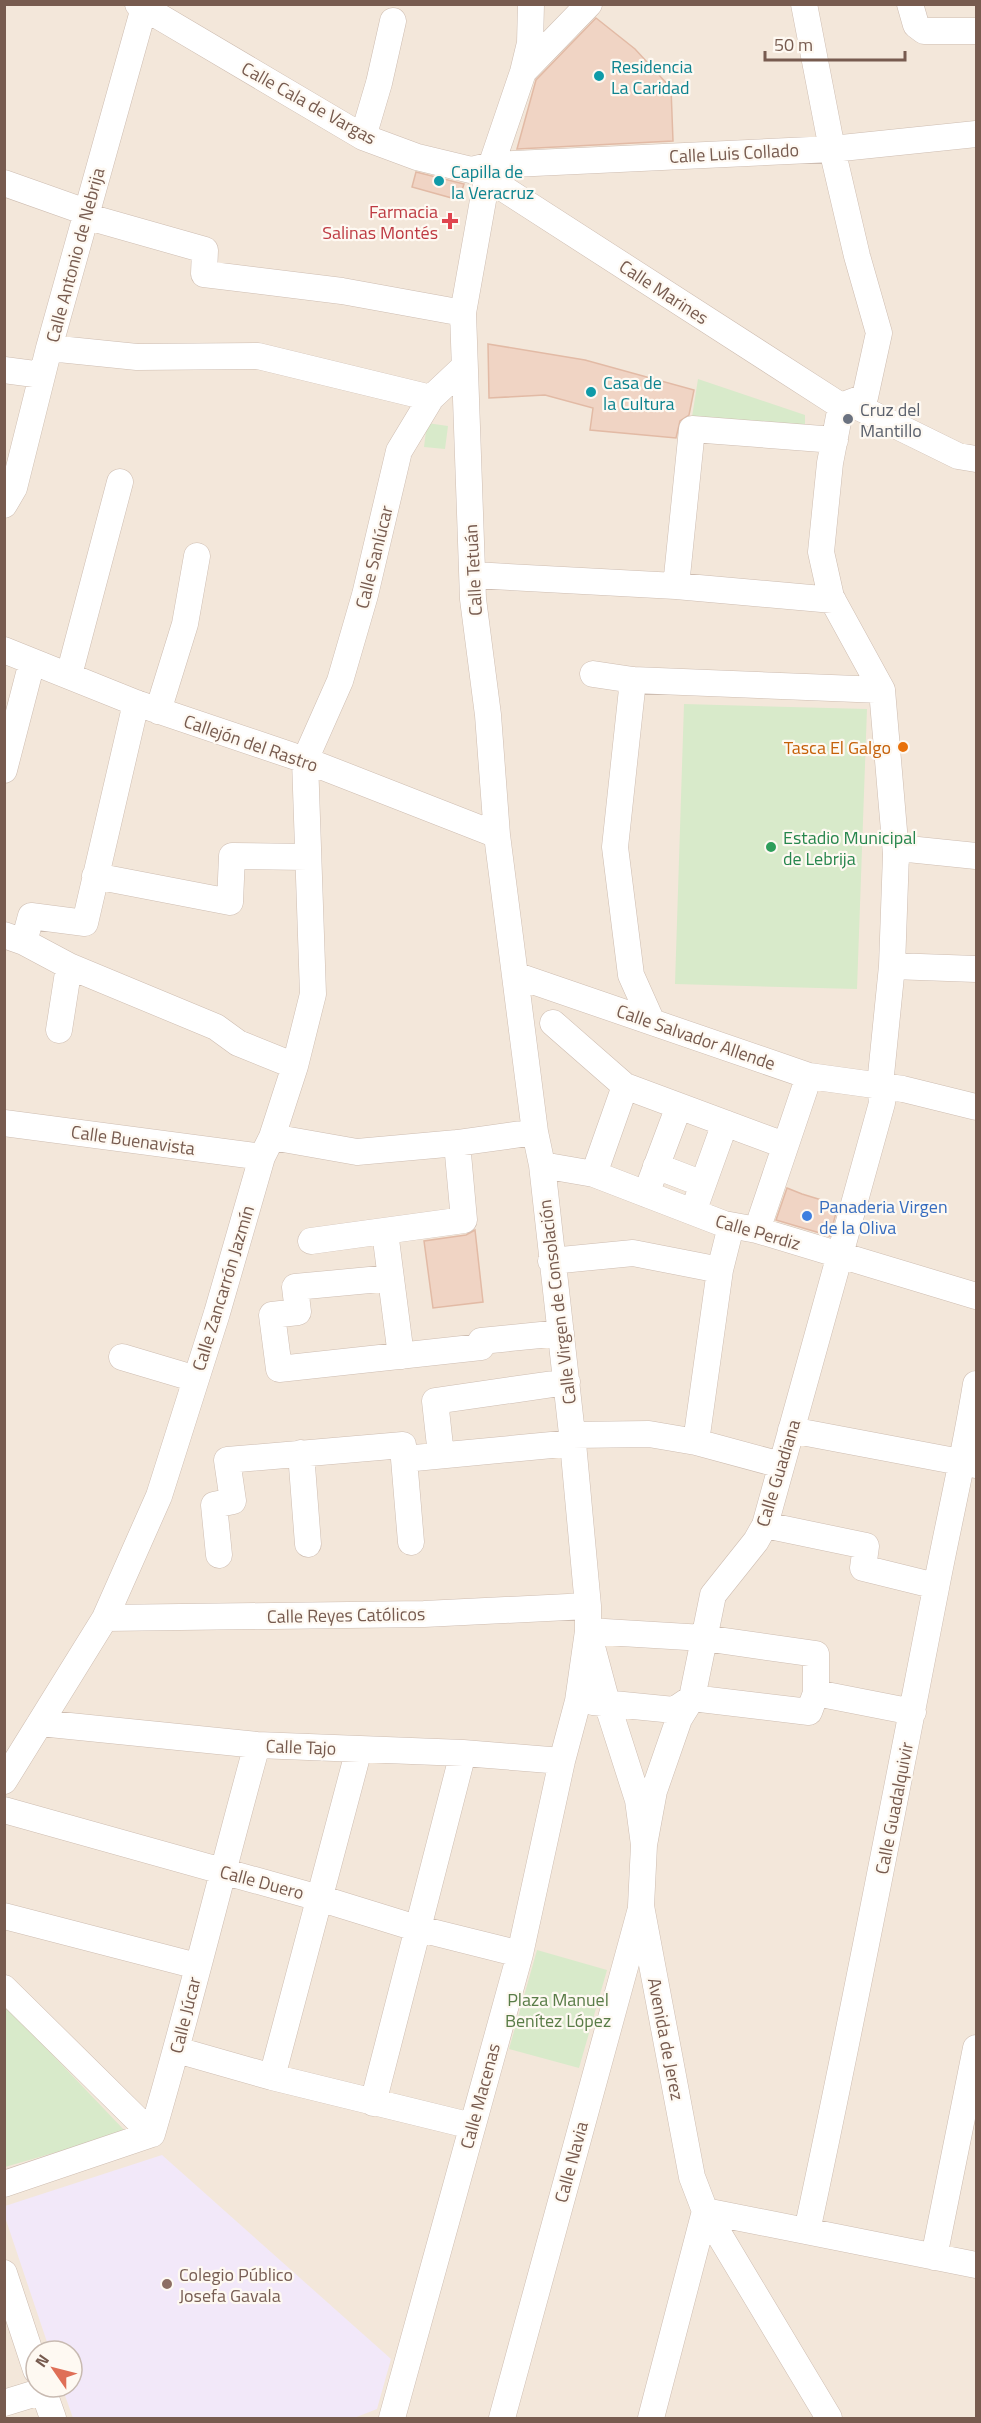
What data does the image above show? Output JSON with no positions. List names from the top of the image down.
{
  "streets": {
    "street": [
      "Calle Cala de Vargas",
      "Calle Luis Collado",
      "Calle Antonio de Nebrija",
      "Calle Marines",
      "Calle Sanlúcar",
      "Calle Tetuán",
      "Callejón del Rastro",
      "Calle Salvador Allende",
      "Calle Buenavista",
      "Calle Perdiz",
      "Calle Zancarrón Jazmín",
      "Calle Virgen de Consolación",
      "Calle Guadiana",
      "Calle Reyes Católicos",
      "Calle Tajo",
      "Calle Guadalquivir",
      "Calle Duero",
      "Calle Júcar",
      "Avenida de Jerez",
      "Calle Macenas",
      "Calle Navia"
    ]
  },
  "crossings": [
    ["Calle Cala de Vargas", "Calle Luis Collado"],
    ["Calle Cala de Vargas", "Calle Antonio de Nebrija"],
    ["Calle Cala de Vargas", "Calle Marines"],
    ["Calle Cala de Vargas", "Calle Tetuán"],
    ["Calle Luis Collado", "Calle Marines"],
    ["Calle Luis Collado", "Calle Tetuán"],
    ["Calle Marines", "Calle Tetuán"],
    ["Calle Sanlúcar", "Calle Tetuán"],
    ["Calle Sanlúcar", "Callejón del Rastro"],
    ["Calle Sanlúcar", "Calle Zancarrón Jazmín"],
    ["Calle Tetuán", "Callejón del Rastro"],
    ["Calle Tetuán", "Calle Salvador Allende"],
    ["Calle Tetuán", "Calle Virgen de Consolación"],
    ["Callejón del Rastro", "Calle Zancarrón Jazmín"],
    ["Calle Salvador Allende", "Calle Virgen de Consolación"],
    ["Calle Salvador Allende", "Calle Guadiana"],
    ["Calle Buenavista", "Calle Zancarrón Jazmín"],
    ["Calle Buenavista", "Calle Virgen de Consolación"],
    ["Calle Perdiz", "Calle Virgen de Consolación"],
    ["Calle Perdiz", "Calle Guadiana"],
    ["Calle Zancarrón Jazmín", "Calle Reyes Católicos"],
    ["Calle Zancarrón Jazmín", "Calle Tajo"],
    ["Calle Virgen de Consolación", "Calle Reyes Católicos"],
    ["Calle Virgen de Consolación", "Avenida de Jerez"],
    ["Calle Virgen de Consolación", "Calle Macenas"],
    ["Calle Guadiana", "Calle Reyes Católicos"],
    ["Calle Guadiana", "Avenida de Jerez"],
    ["Calle Reyes Católicos", "Avenida de Jerez"],
    ["Calle Reyes Católicos", "Calle Macenas"],
    ["Calle Tajo", "Calle Júcar"],
    ["Calle Tajo", "Calle Macenas"],
    ["Calle Duero", "Calle Júcar"],
    ["Calle Duero", "Calle Macenas"],
    ["Avenida de Jerez", "Calle Macenas"],
    ["Avenida de Jerez", "Calle Navia"]
  ],
  "parks": ["Plaza Manuel Benítez López"],
  "places": {
    "other": [
      "Residencia La Caridad",
      "Capilla de la Veracruz",
      "Casa de la Cultura",
      "Cruz del Mantillo",
      "Tasca El Galgo",
      "Estadio Municipal de Lebrija",
      "Panaderia Virgen de la Oliva",
      "Colegio Público Josefa Gavala"
    ],
    "health": ["Farmacia Salinas Montés"]
  },
  "scale_bar": "50 m",
  "north": "top left"
}
